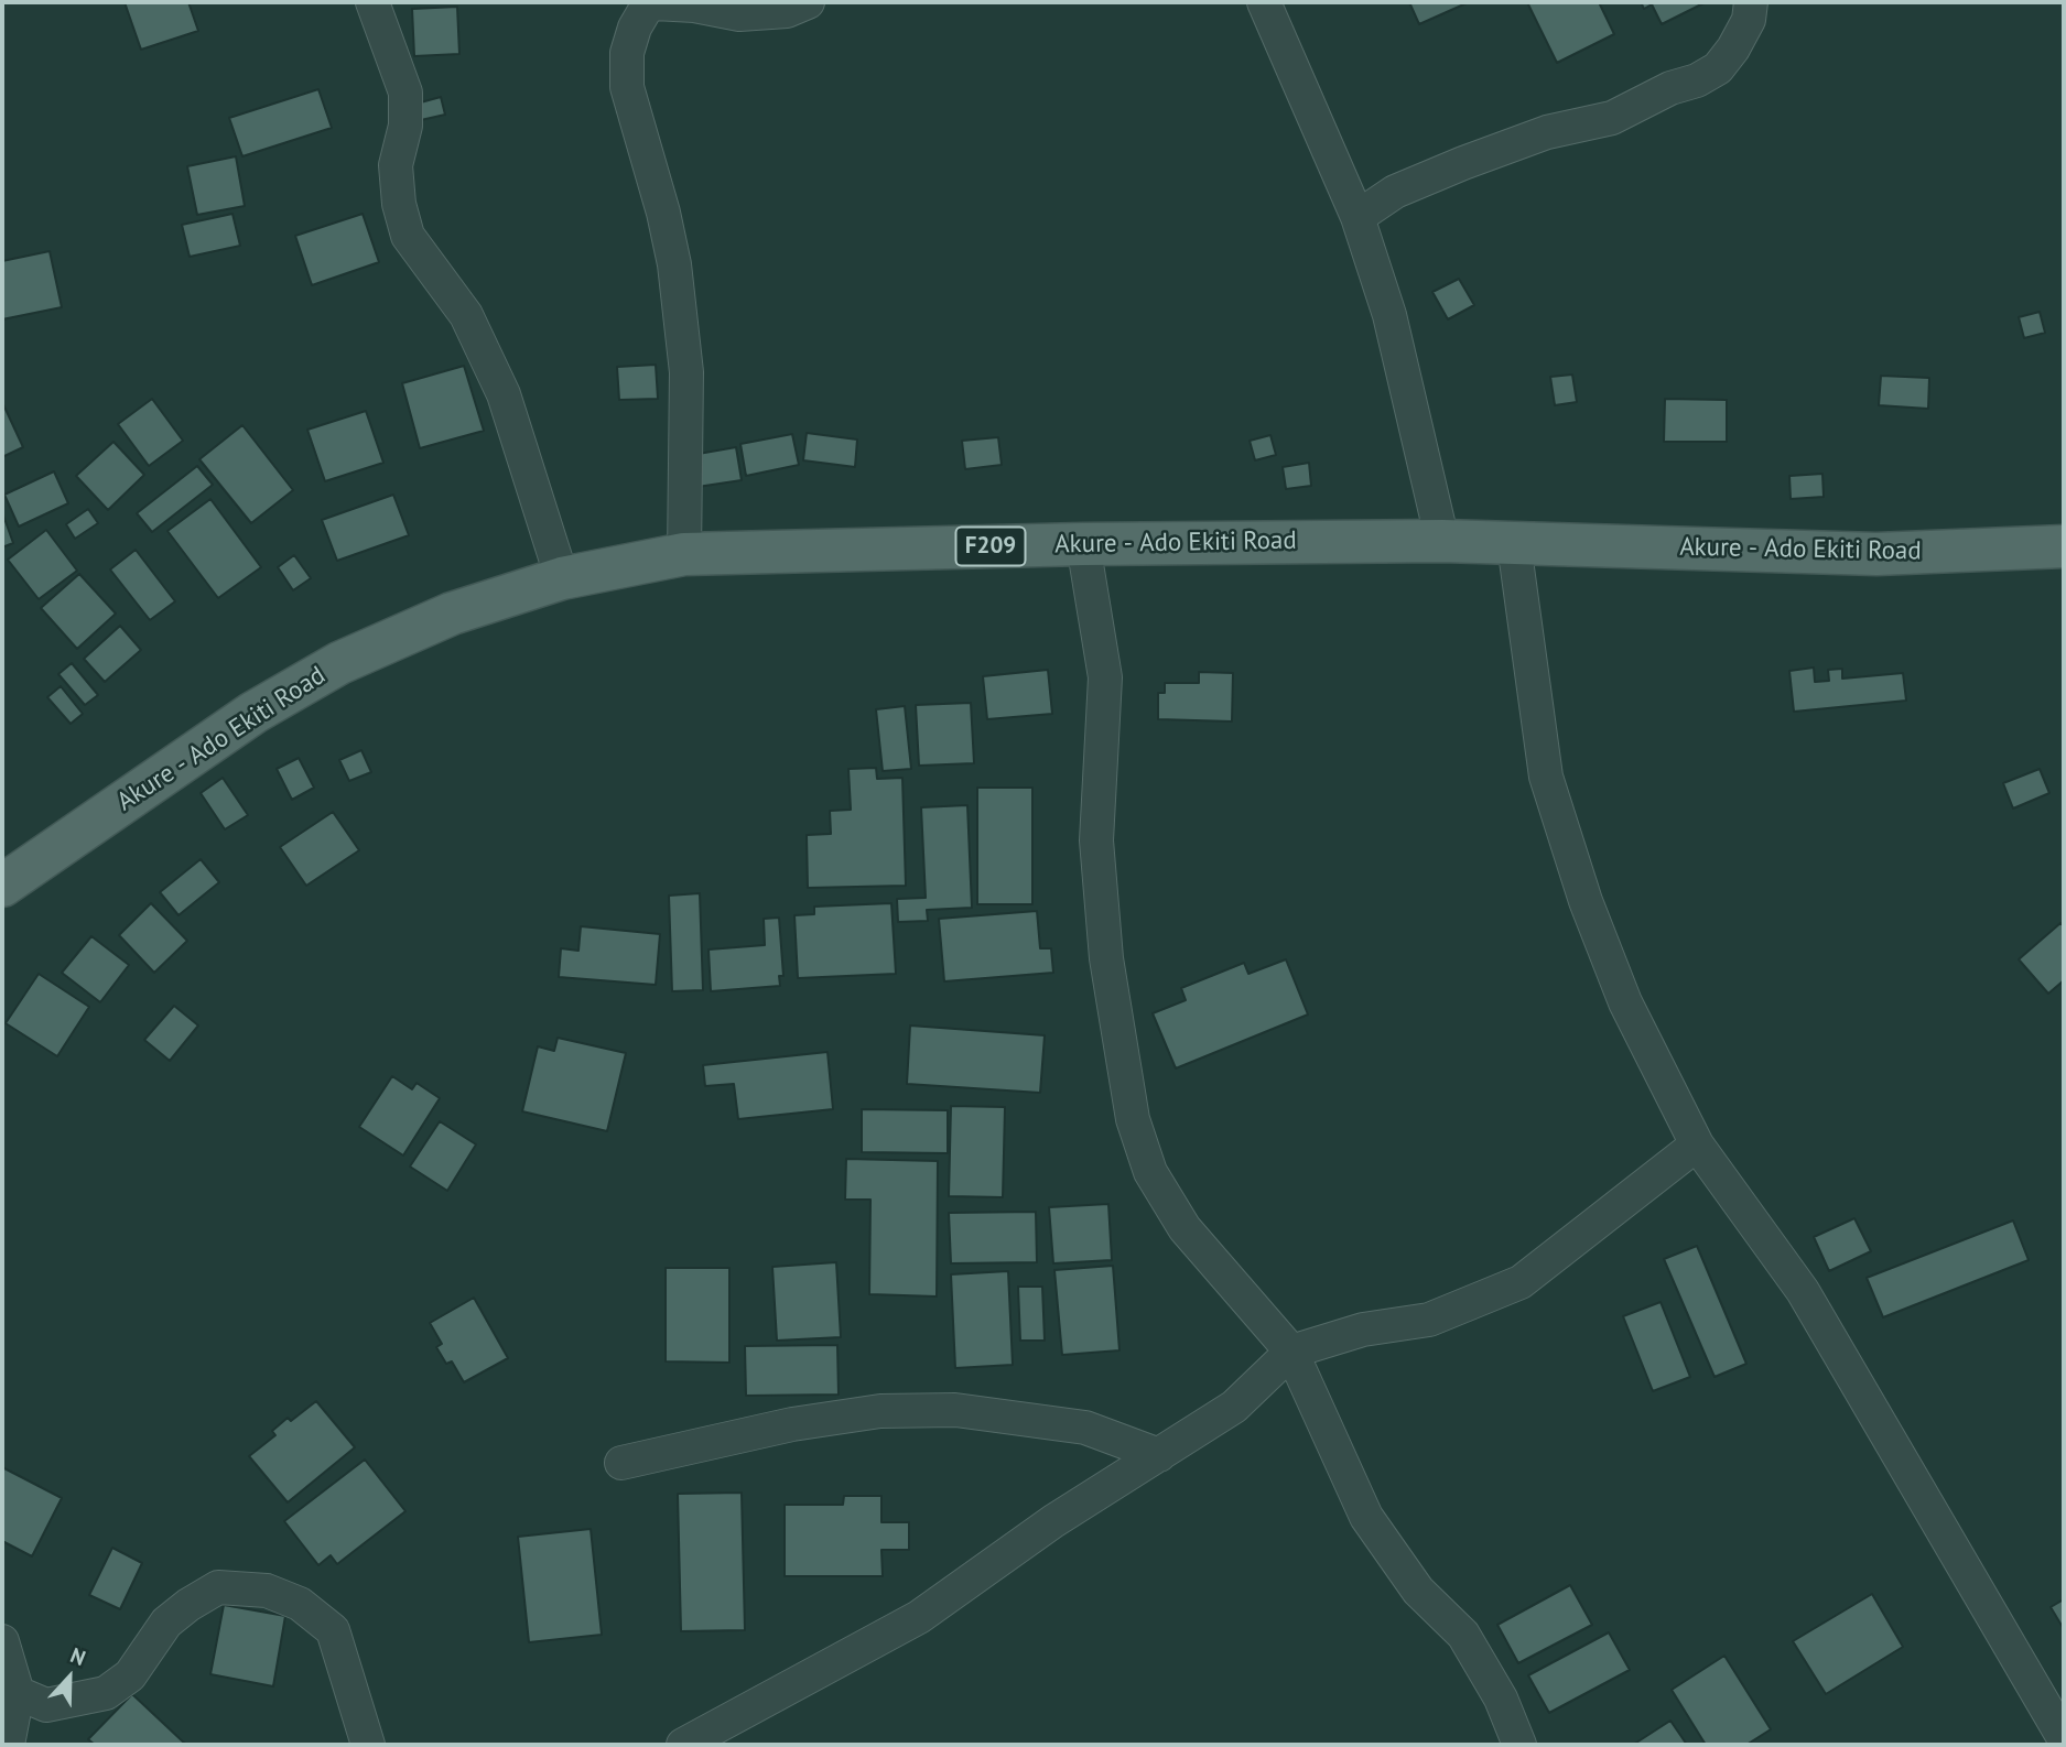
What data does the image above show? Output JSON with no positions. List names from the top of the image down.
{
  "streets": {
    "main road": ["Akure - Ado Ekiti Road", "F209"]
  },
  "north": "top"
}
